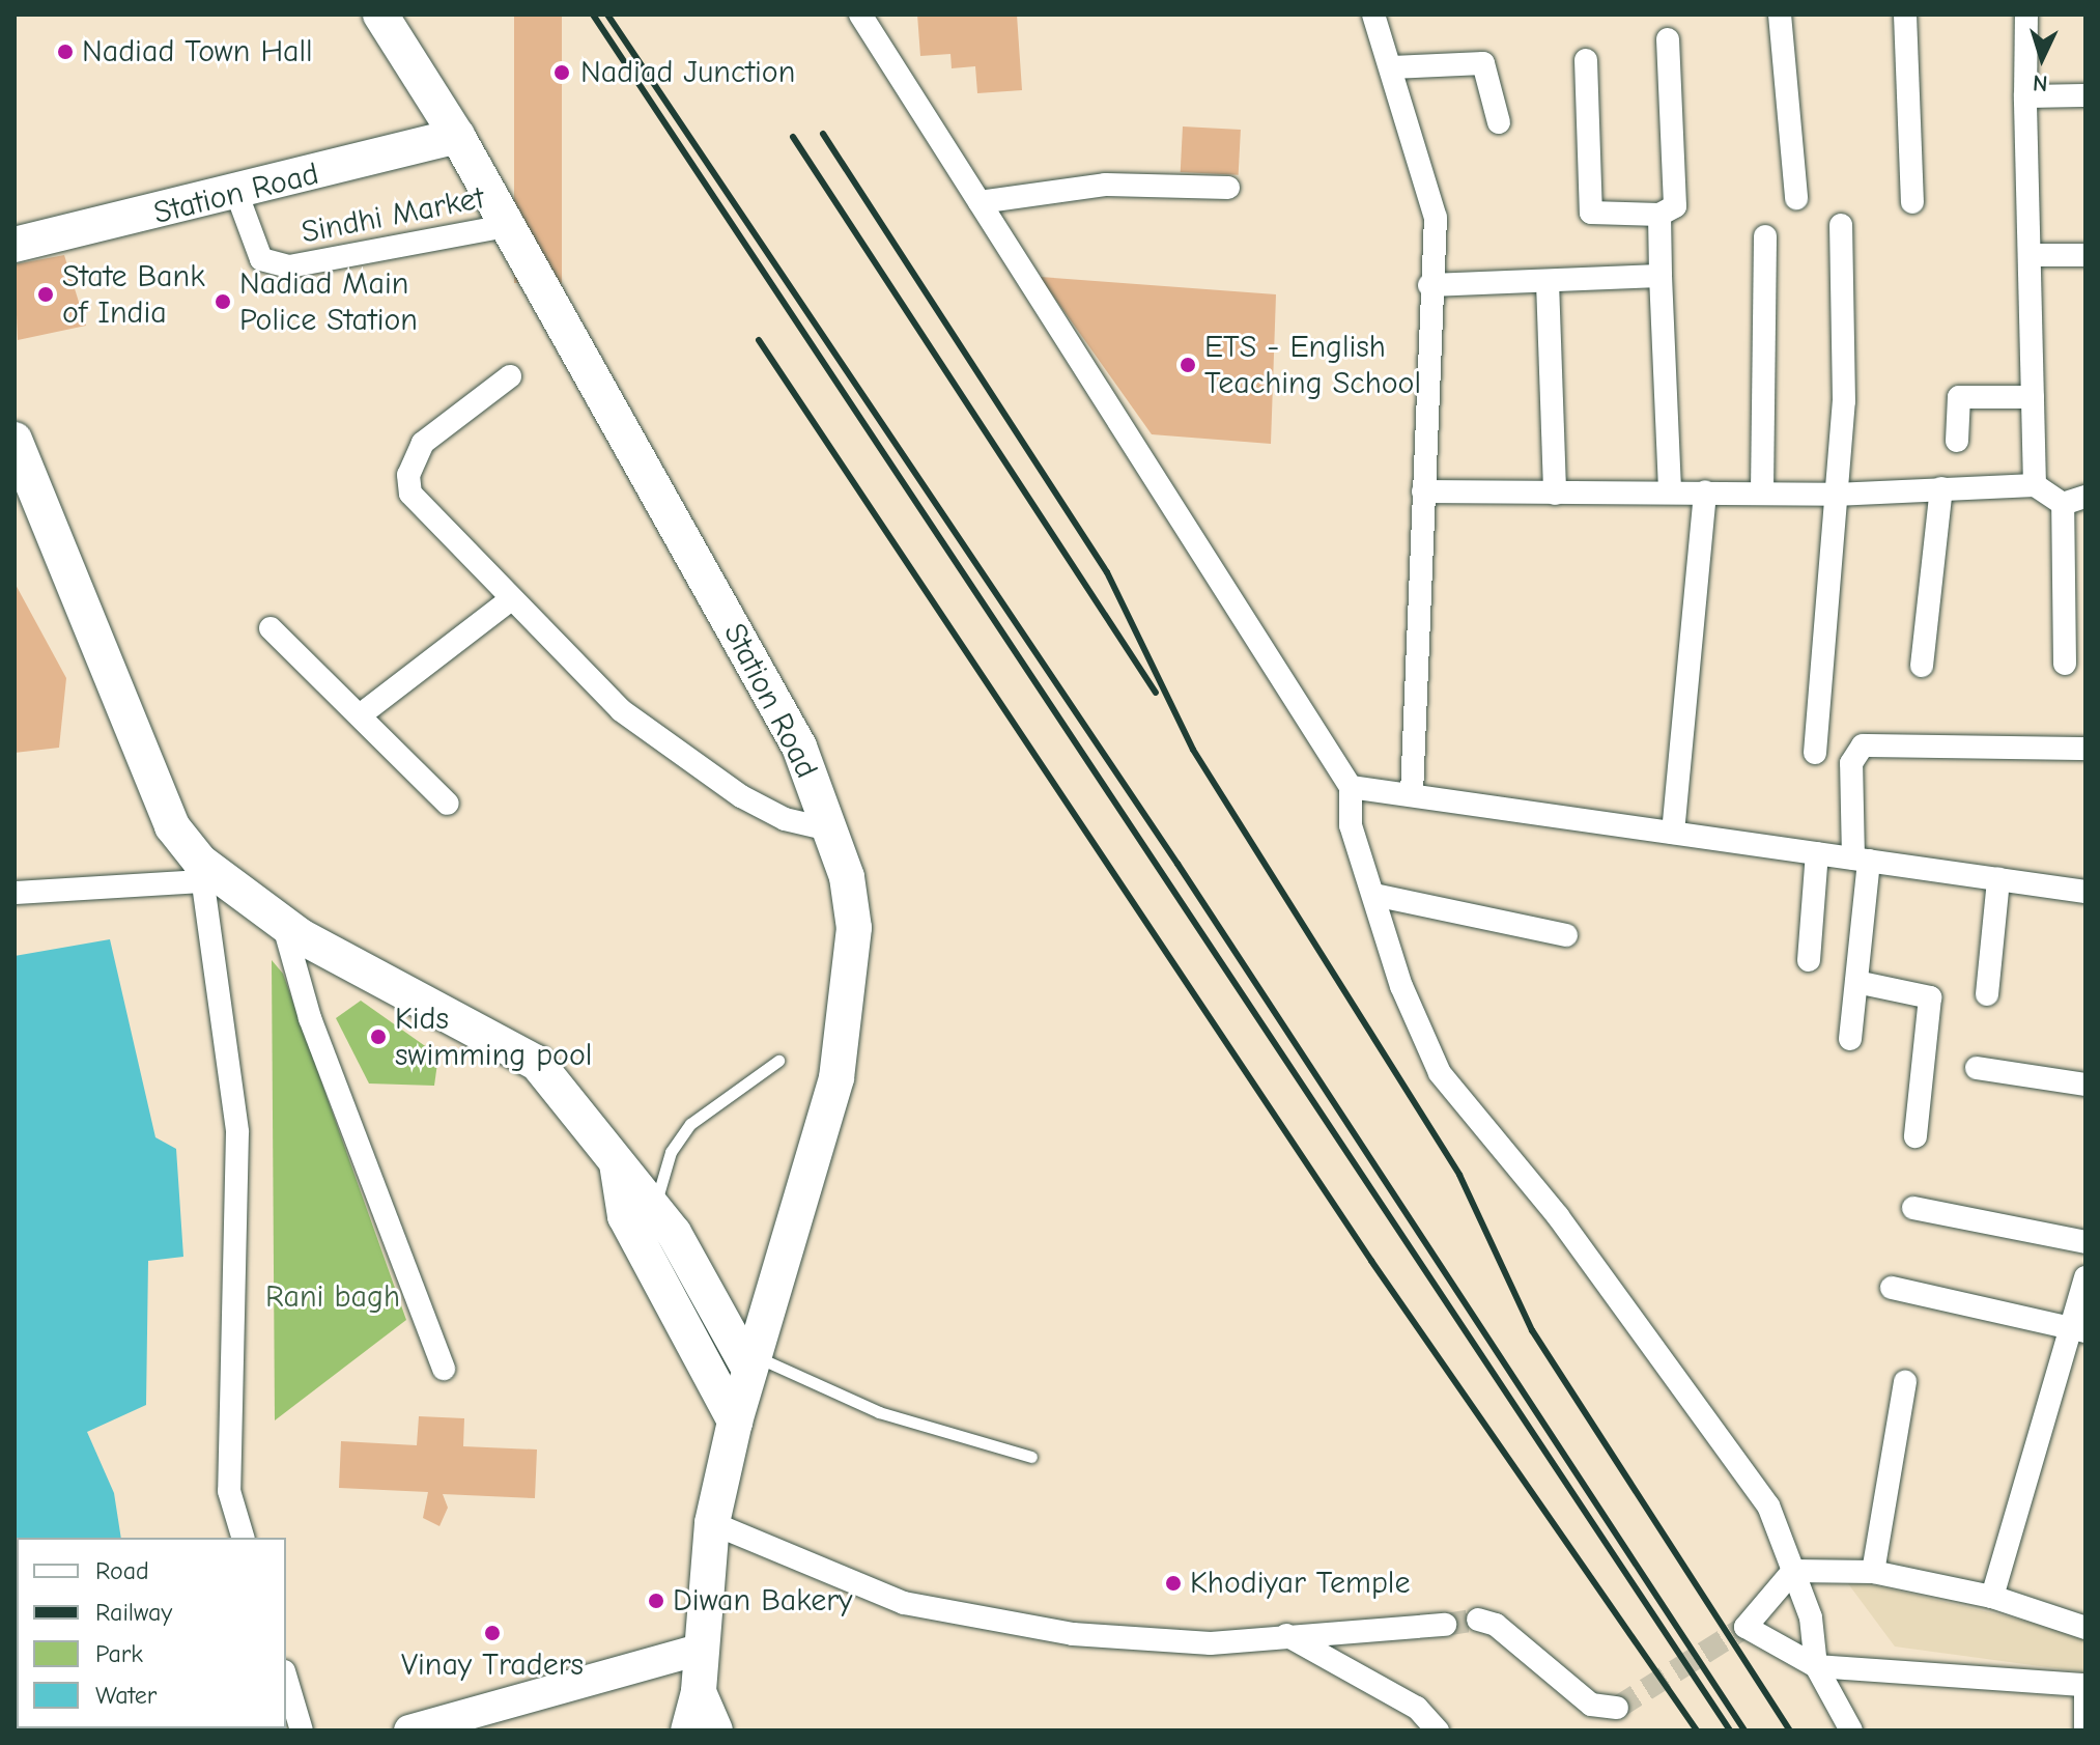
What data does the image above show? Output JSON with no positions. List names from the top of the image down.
{
  "streets": {
    "main road": ["Station Road"],
    "street": ["Sindhi Market"]
  },
  "crossings": [
    ["Station Road", "Sindhi Market"]
  ],
  "parks": ["Rani bagh"],
  "places": [
    "Nadiad Town Hall",
    "Nadiad Junction",
    "State Bank of India",
    "Nadiad Main Police Station",
    "ETS - English Teaching School",
    "Kids swimming pool",
    "Khodiyar Temple",
    "Diwan Bakery",
    "Vinay Traders"
  ],
  "legend": [
    "Road",
    "Railway",
    "Park",
    "Water"
  ],
  "north": "bottom"
}
